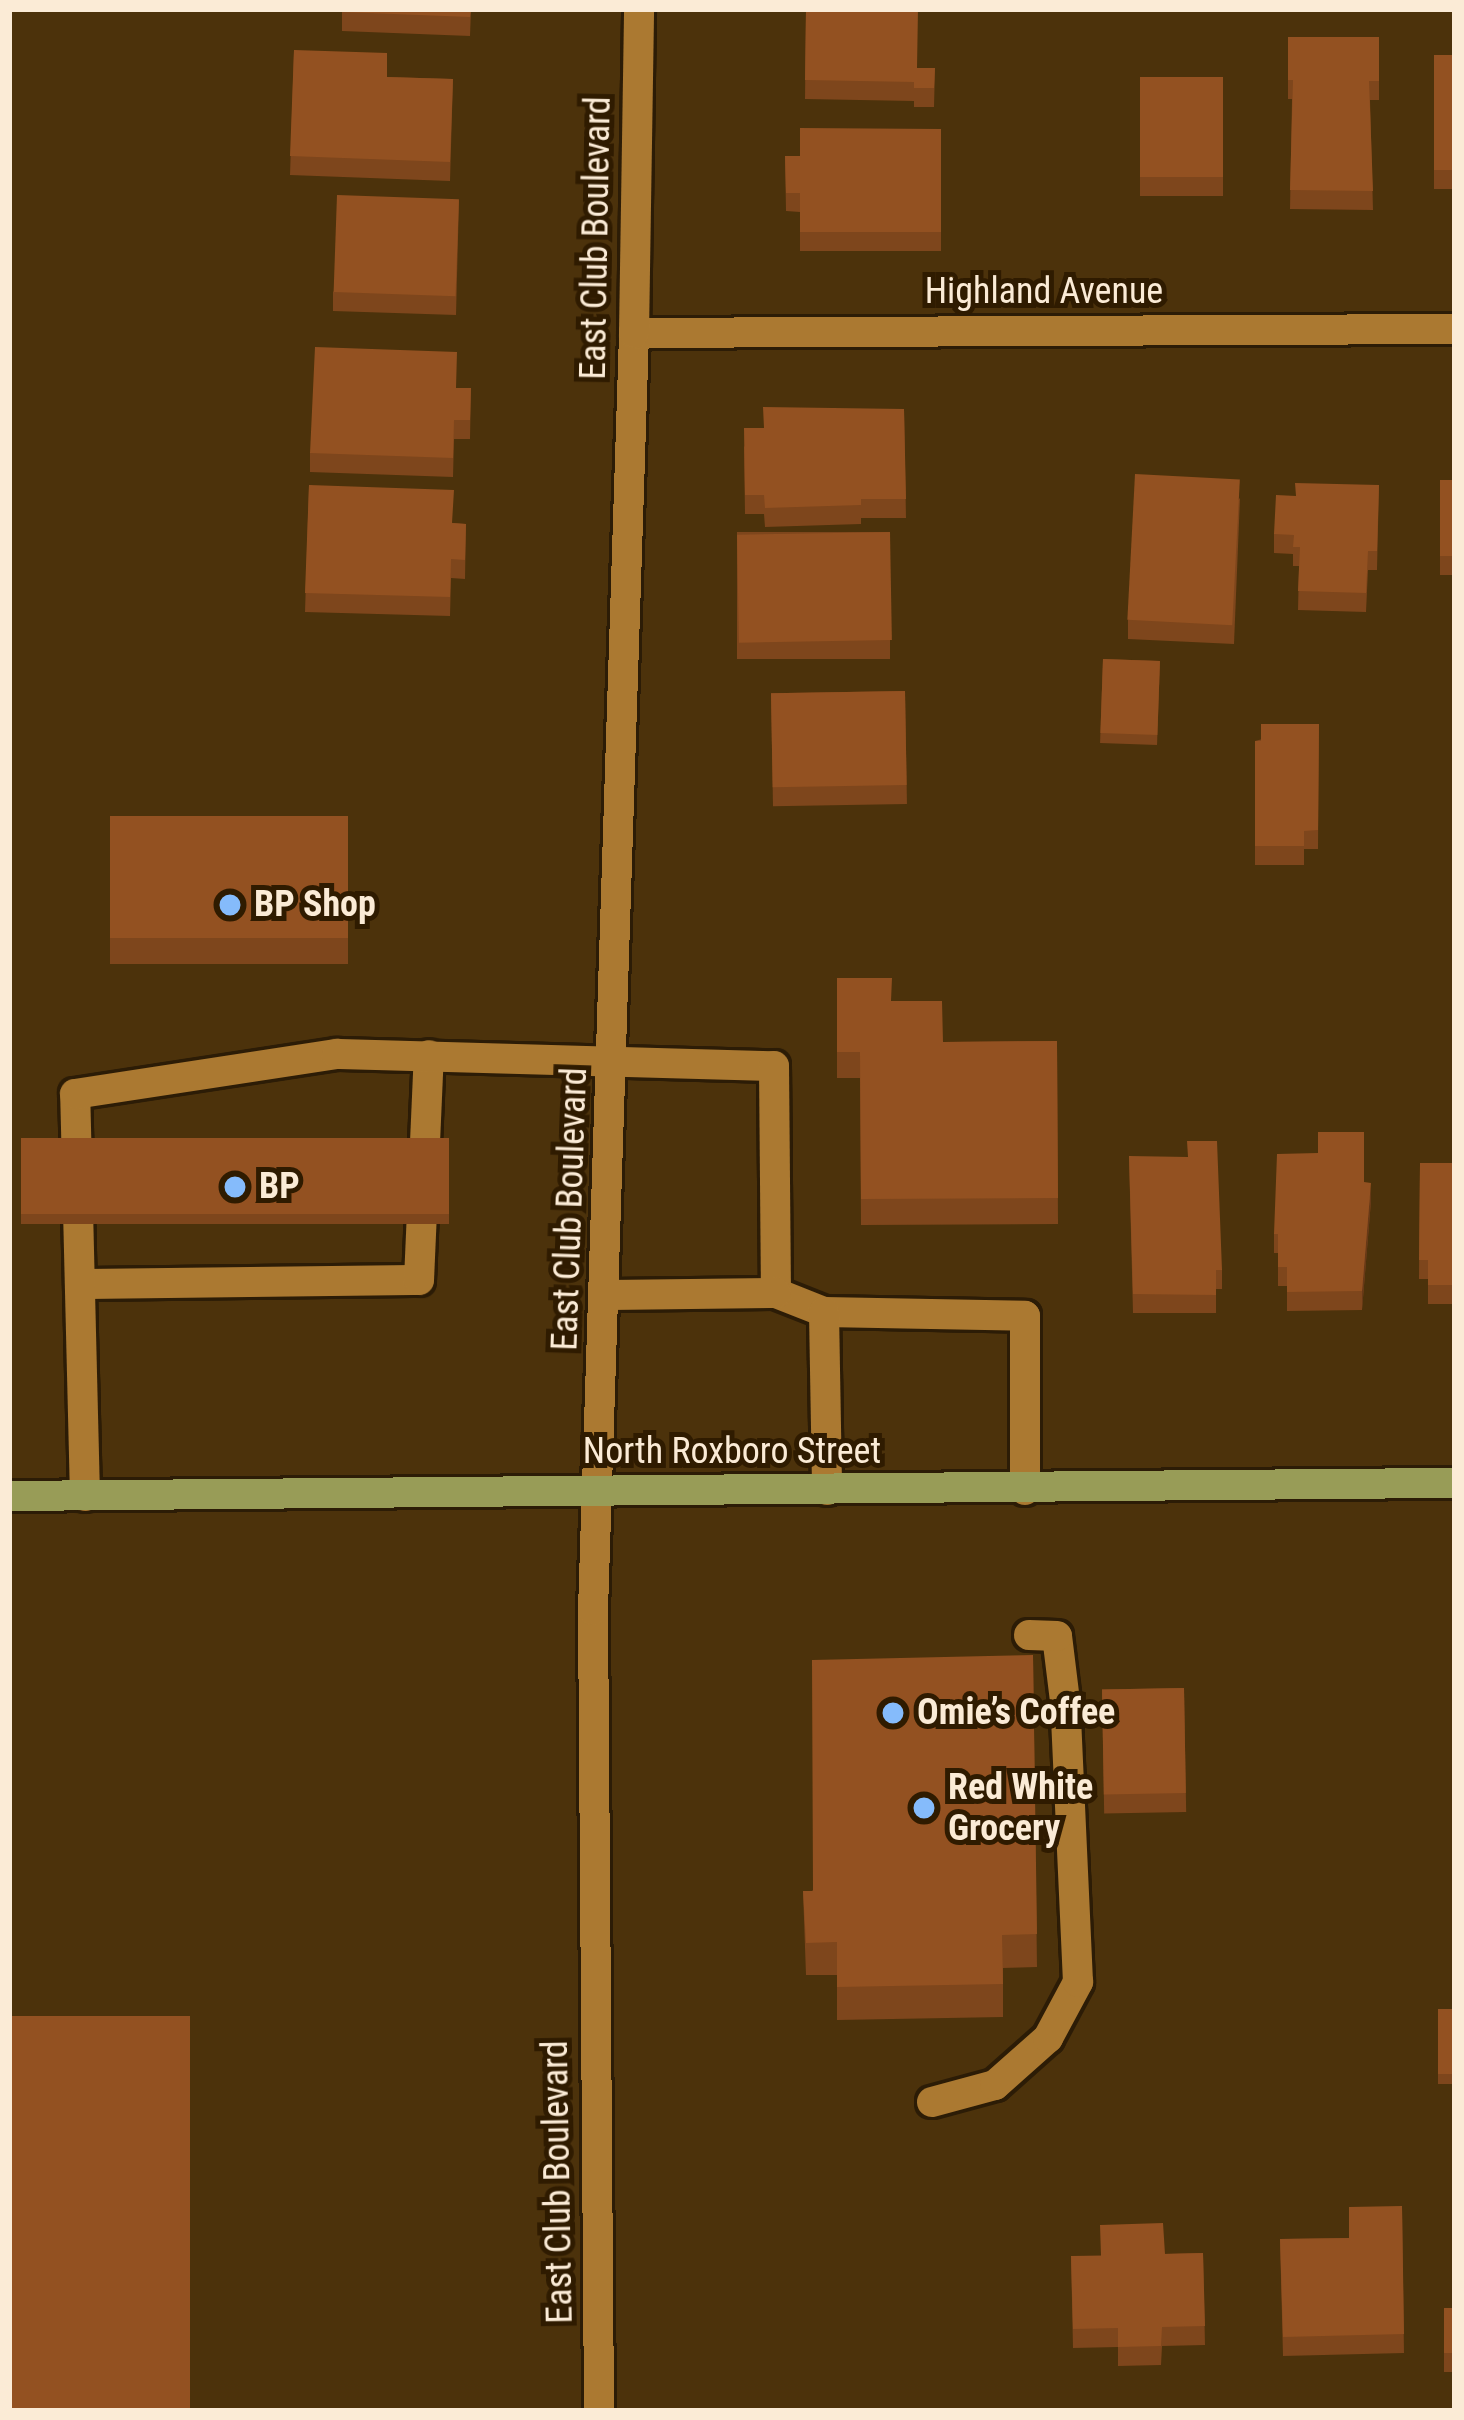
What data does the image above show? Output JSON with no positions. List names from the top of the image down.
{
  "streets": {
    "main road": ["North Roxboro Street"],
    "street": ["East Club Boulevard", "Highland Avenue"]
  },
  "crossings": [
    ["East Club Boulevard", "Highland Avenue"],
    ["East Club Boulevard", "North Roxboro Street"]
  ],
  "places": [
    "BP Shop",
    "BP",
    "Omie’s Coffee",
    "Red White Grocery"
  ]
}
